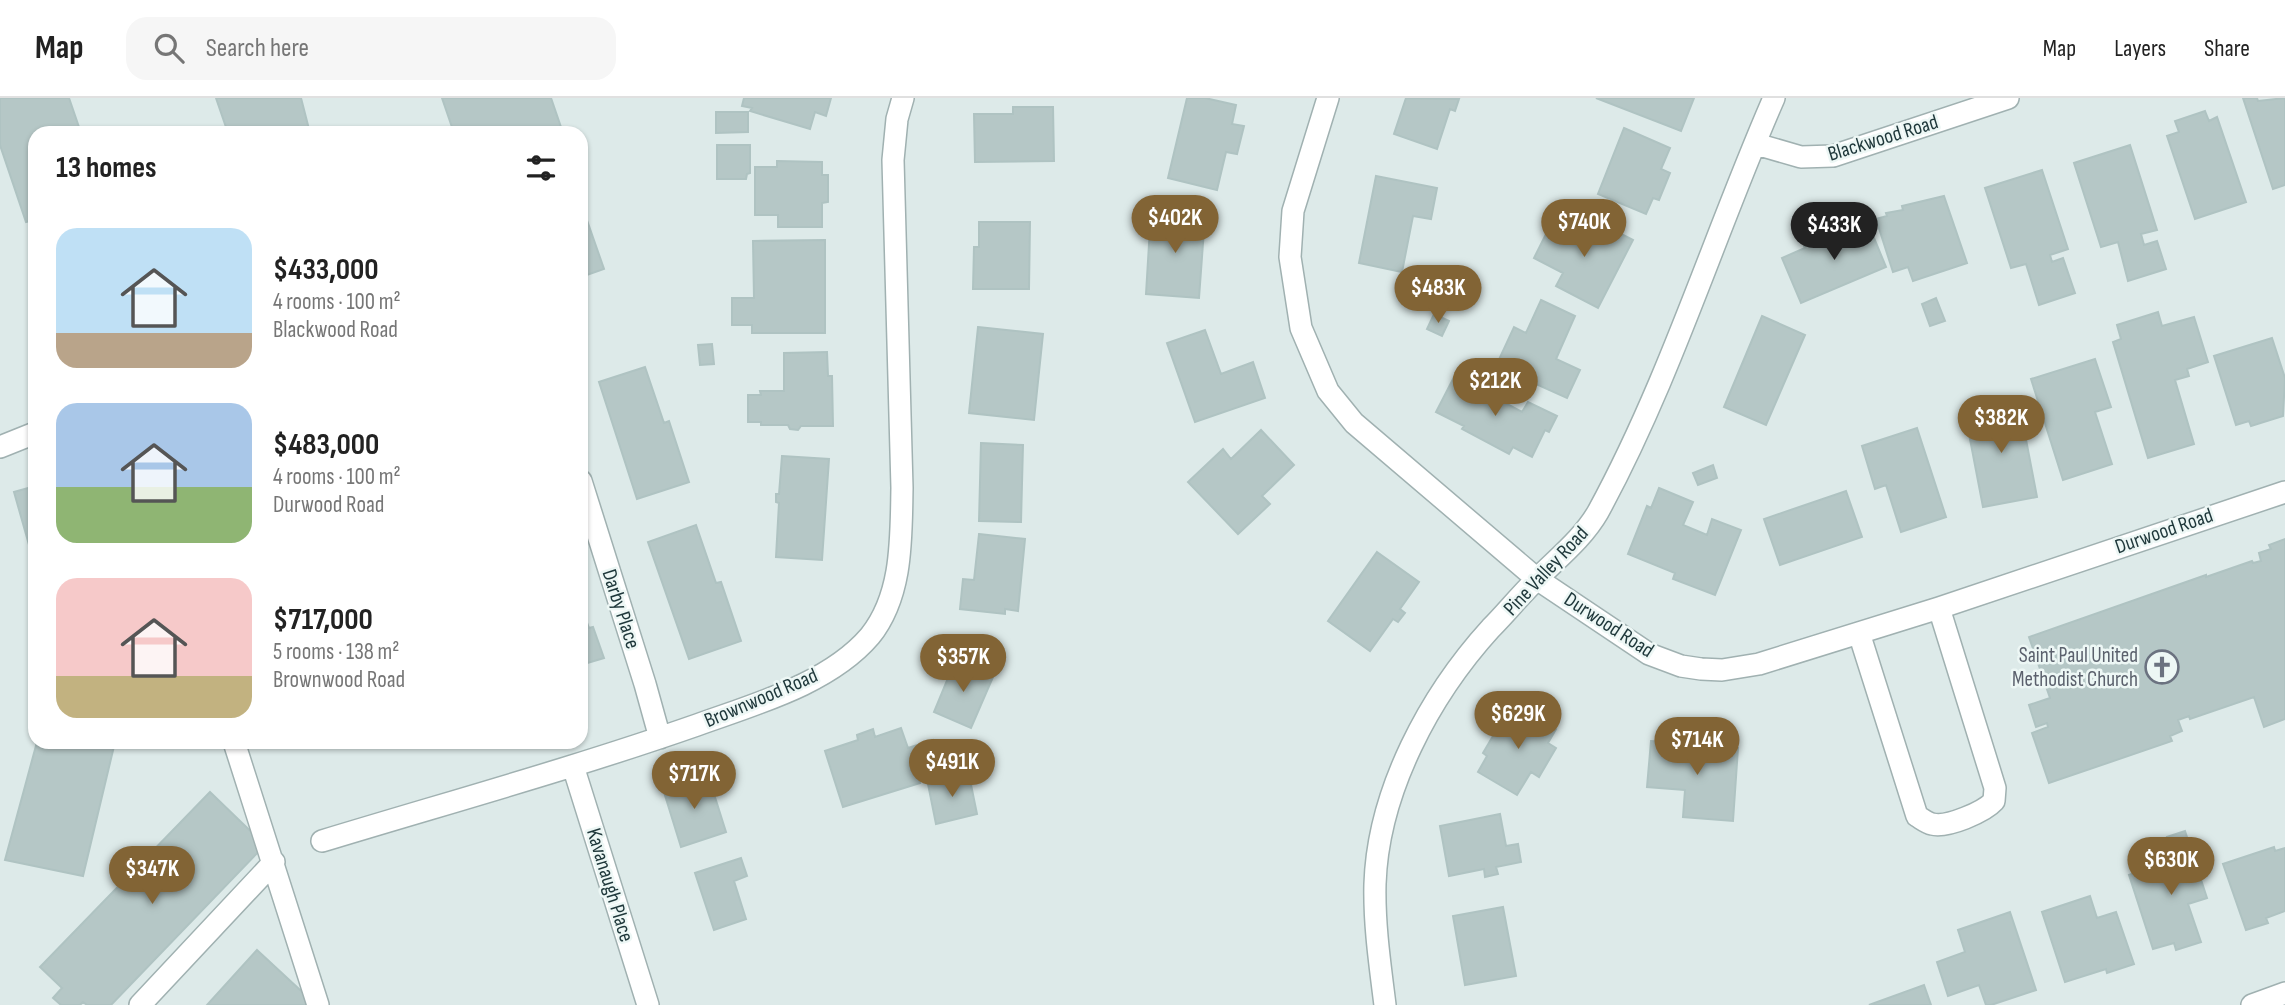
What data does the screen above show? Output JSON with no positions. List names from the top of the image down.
{
  "streets": {
    "street": [
      "Blackwood Road",
      "Durwood Road",
      "Pine Valley Road",
      "Darby Place",
      "Brownwood Road",
      "Kavanaugh Place"
    ]
  },
  "crossings": [
    ["Blackwood Road", "Pine Valley Road"],
    ["Durwood Road", "Pine Valley Road"],
    ["Darby Place", "Brownwood Road"],
    ["Brownwood Road", "Kavanaugh Place"]
  ],
  "places": {
    "church": ["Saint Paul United Methodist Church"]
  },
  "page": {
    "header": "Map",
    "search": "Search here",
    "nav": ["Map", "Layers", "Share"],
    "heading": "13 homes",
    "price": [
      "$402K",
      "$740K",
      "$433K",
      "$483K",
      "$212K",
      "$382K",
      "$357K",
      "$629K",
      "$714K",
      "$491K",
      "$717K",
      "$630K",
      "$347K"
    ],
    "list": [
      {
        "name": "$433,000",
        "note": "4 rooms · 100 m² · Blackwood Road"
      },
      {
        "name": "$483,000",
        "note": "4 rooms · 100 m² · Durwood Road"
      },
      {
        "name": "$717,000",
        "note": "5 rooms · 138 m² · Brownwood Road"
      }
    ]
  }
}
